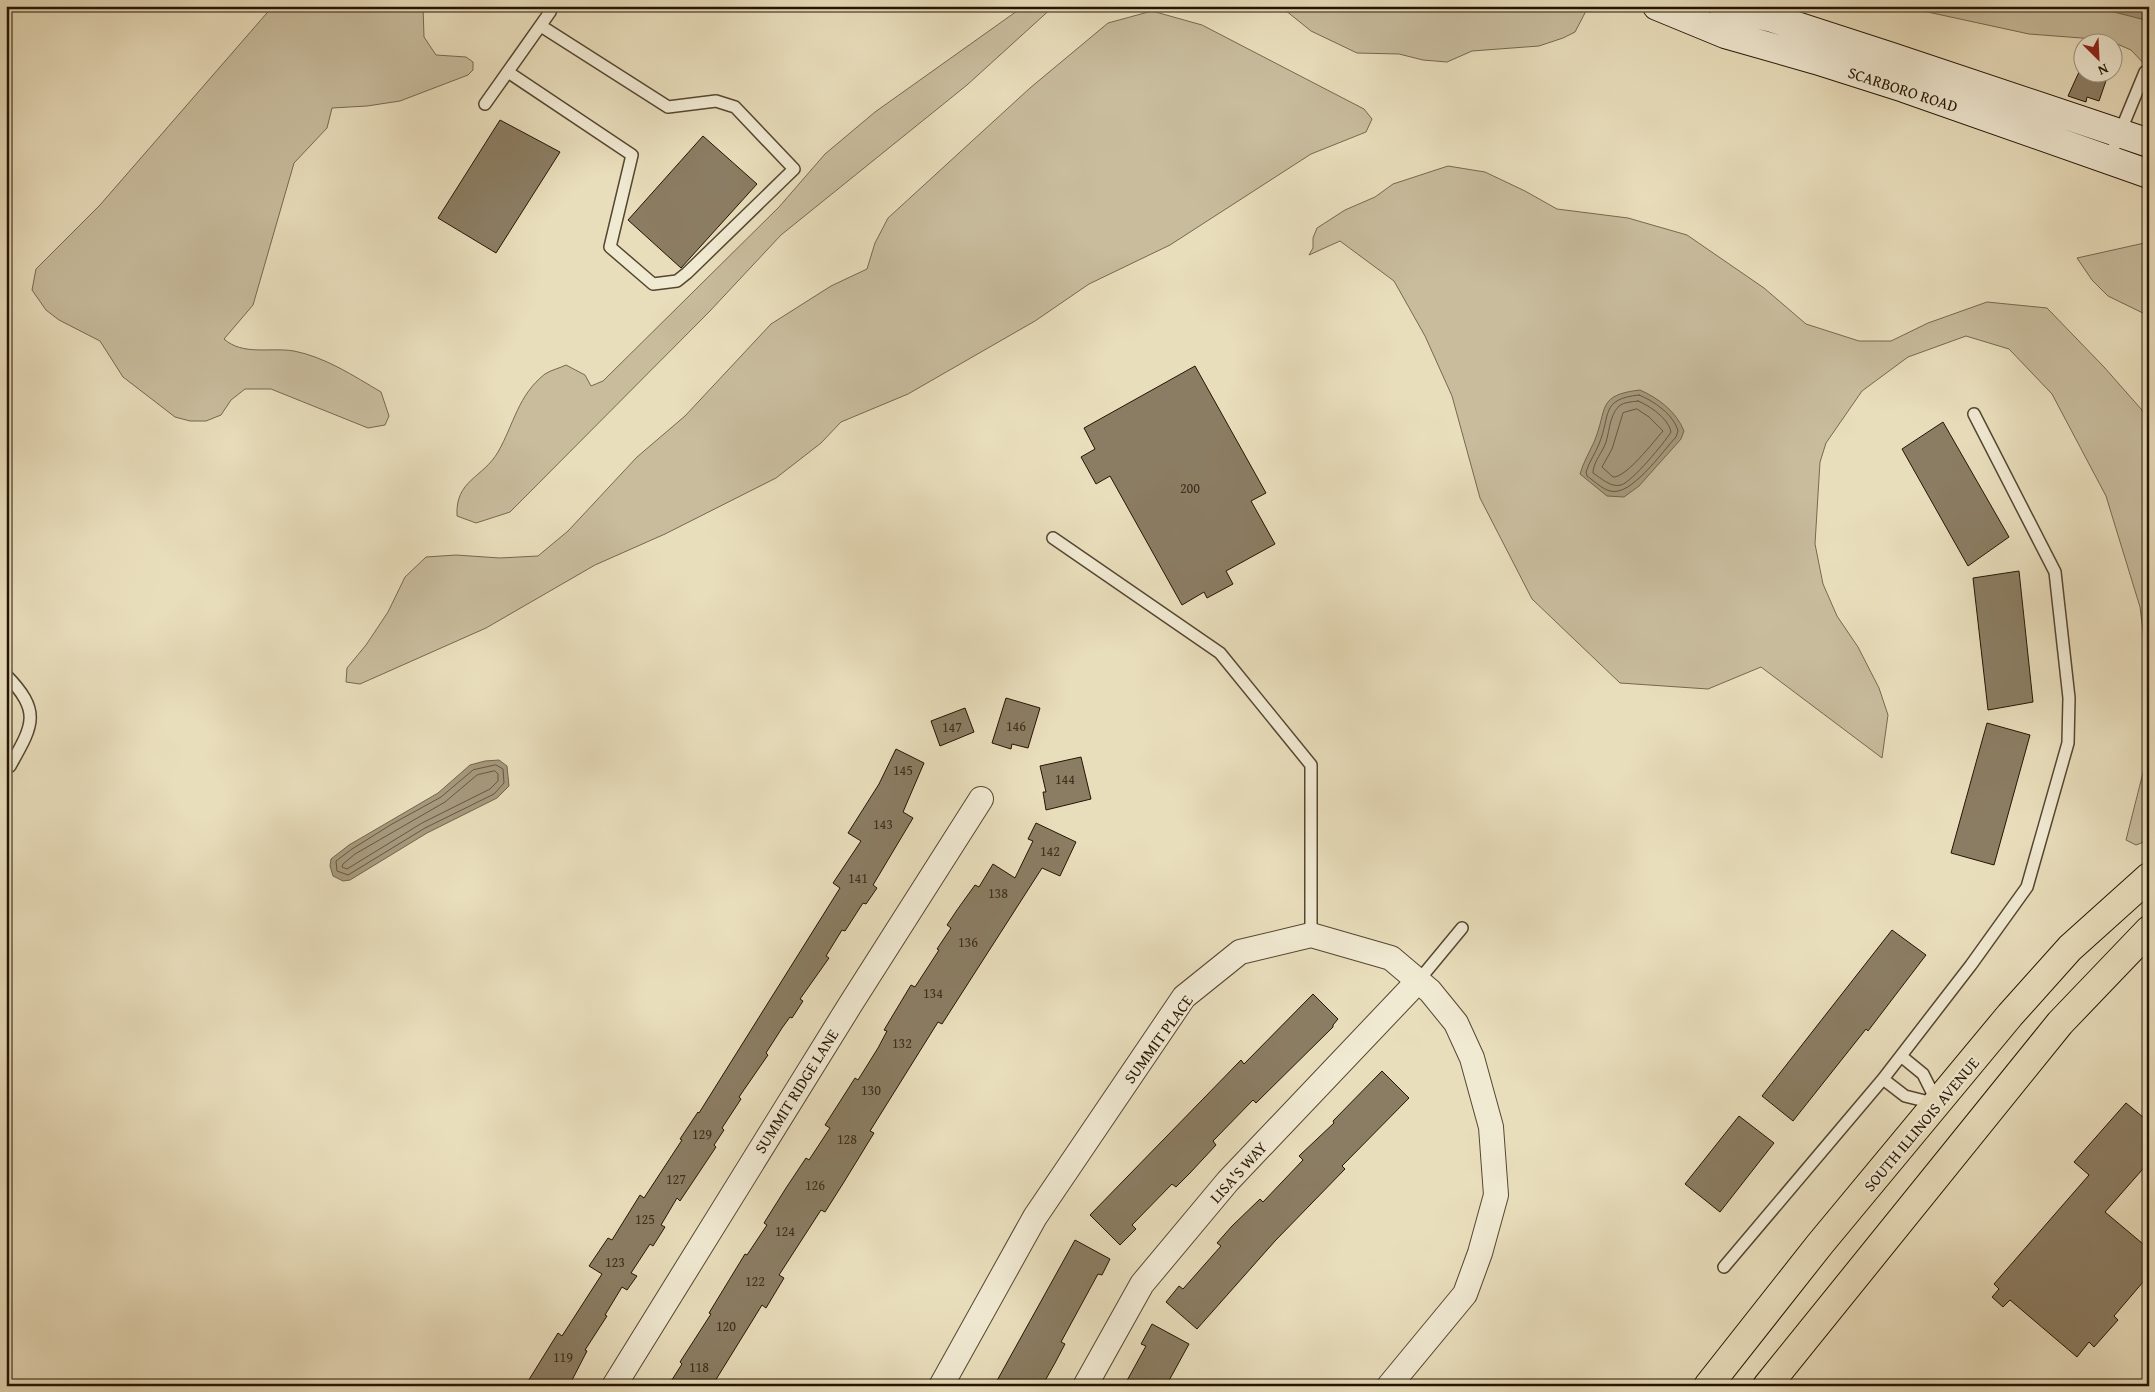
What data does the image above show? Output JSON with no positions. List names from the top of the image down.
{
  "streets": {
    "highway": ["SOUTH ILLINOIS AVENUE"],
    "main road": ["SCARBORO ROAD"],
    "street": ["SUMMIT PLACE", "SUMMIT RIDGE LANE", "LISA'S WAY"]
  },
  "crossings": [
    ["SUMMIT PLACE", "LISA'S WAY"]
  ],
  "house_numbers": [
    "200",
    "146",
    "147",
    "145",
    "144",
    "143",
    "142",
    "141",
    "138",
    "136",
    "134",
    "132",
    "130",
    "129",
    "128",
    "127",
    "126",
    "125",
    "124",
    "123",
    "122",
    "120",
    "119",
    "118"
  ],
  "north": "bottom right"
}
